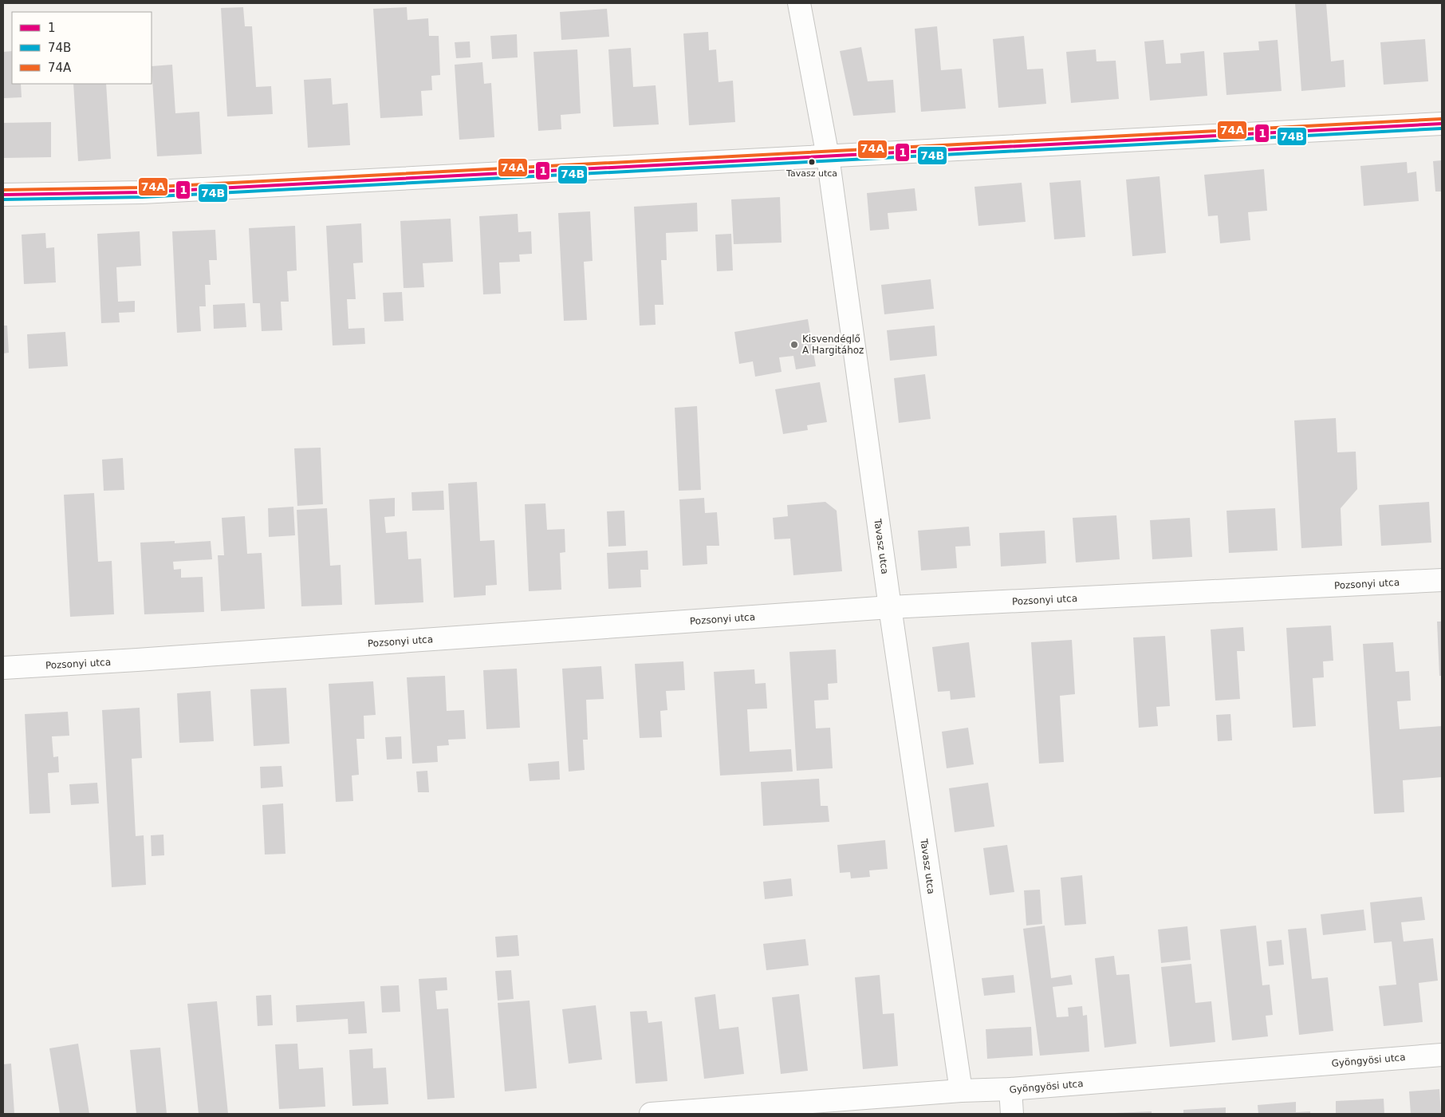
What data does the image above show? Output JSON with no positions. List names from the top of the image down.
{
  "streets": {
    "street": ["Tavasz utca", "Pozsonyi utca", "Gyöngyösi utca"]
  },
  "crossings": [
    ["Tavasz utca", "Pozsonyi utca"],
    ["Tavasz utca", "Gyöngyösi utca"]
  ],
  "places": ["Tavasz utca", "Kisvendéglő A Hargitához"],
  "lines": ["transit line 74A", "transit line 1", "transit line 74B"],
  "legend": ["1", "74B", "74A"]
}
